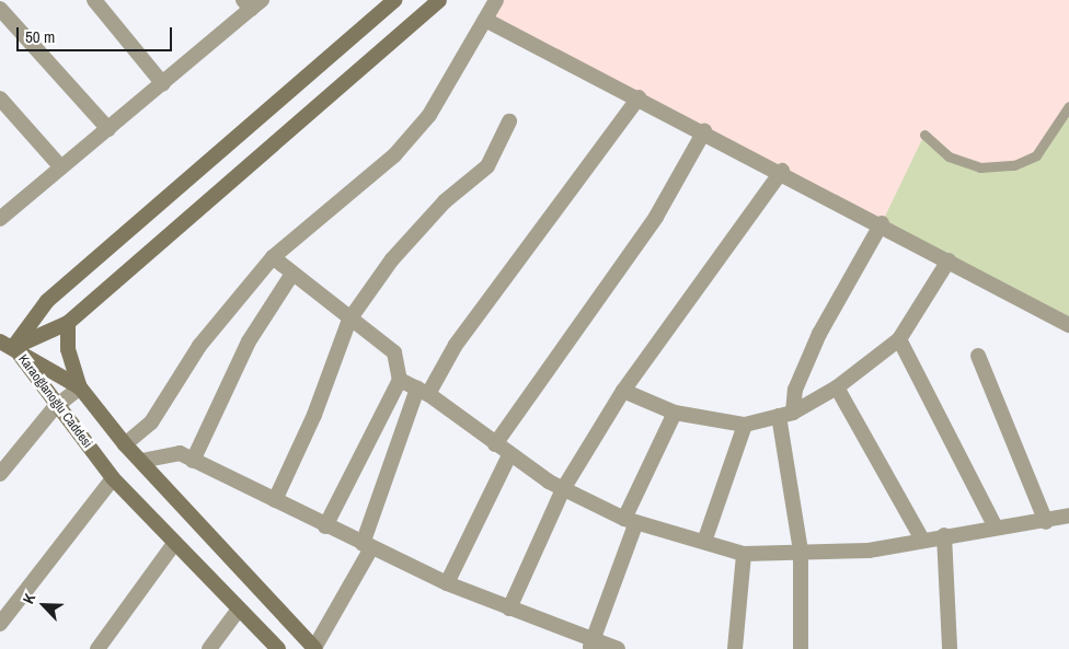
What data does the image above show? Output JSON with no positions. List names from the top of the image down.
{
  "streets": {
    "main road": ["Karaoğlanoğlu Caddesi"]
  },
  "scale_bar": "50 m",
  "north": "top left"
}
